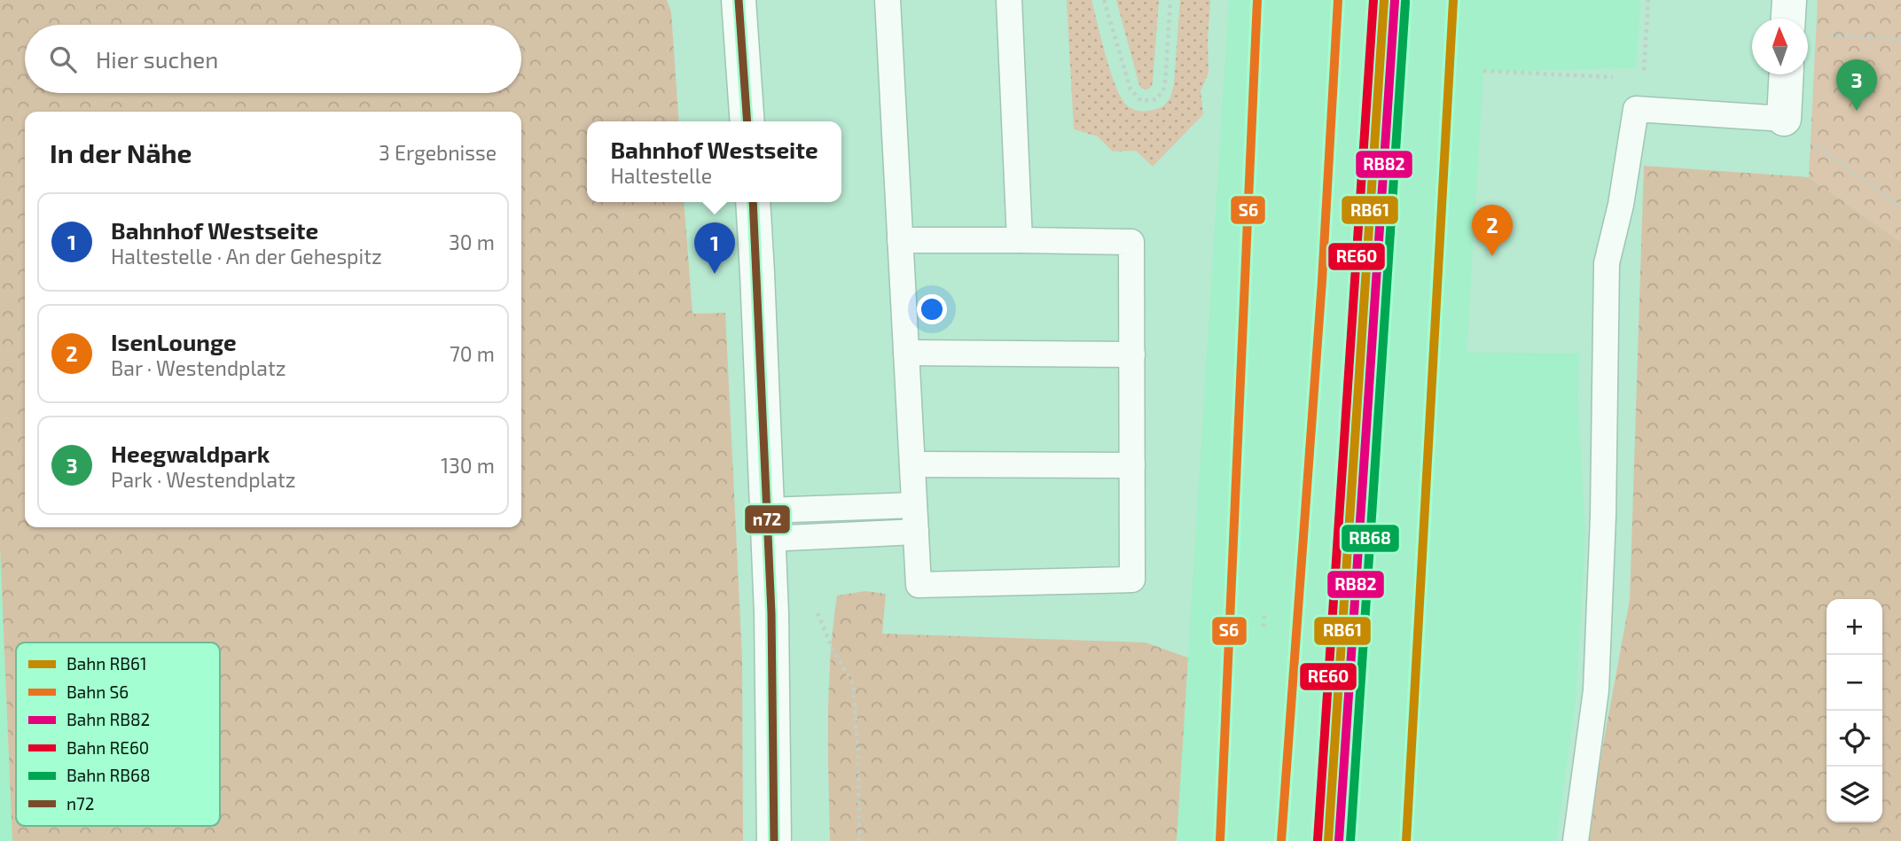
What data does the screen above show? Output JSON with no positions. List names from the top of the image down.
{
  "lines": [
    "rail line RB61",
    "rail line S6",
    "rail line RE60",
    "transit line n72",
    "rail line RB82",
    "rail line RB68"
  ],
  "legend": [
    "Bahn RB61",
    "Bahn S6",
    "Bahn RB82",
    "Bahn RE60",
    "Bahn RB68",
    "n72"
  ],
  "north": "top",
  "page": {
    "search": "Hier suchen",
    "pins": ["3", "2", "1"],
    "heading": ["In der Nähe", "3 Ergebnisse"],
    "popup": ["Bahnhof Westseite", "Haltestelle"],
    "list": [
      {
        "mark": "1",
        "name": "Bahnhof Westseite",
        "note": "Haltestelle · An der Gehespitz",
        "value": "30 m"
      },
      {
        "mark": "2",
        "name": "IsenLounge",
        "note": "Bar · Westendplatz",
        "value": "70 m"
      },
      {
        "mark": "3",
        "name": "Heegwaldpark",
        "note": "Park · Westendplatz",
        "value": "130 m"
      }
    ],
    "map_buttons": ["+", "−"]
  }
}
